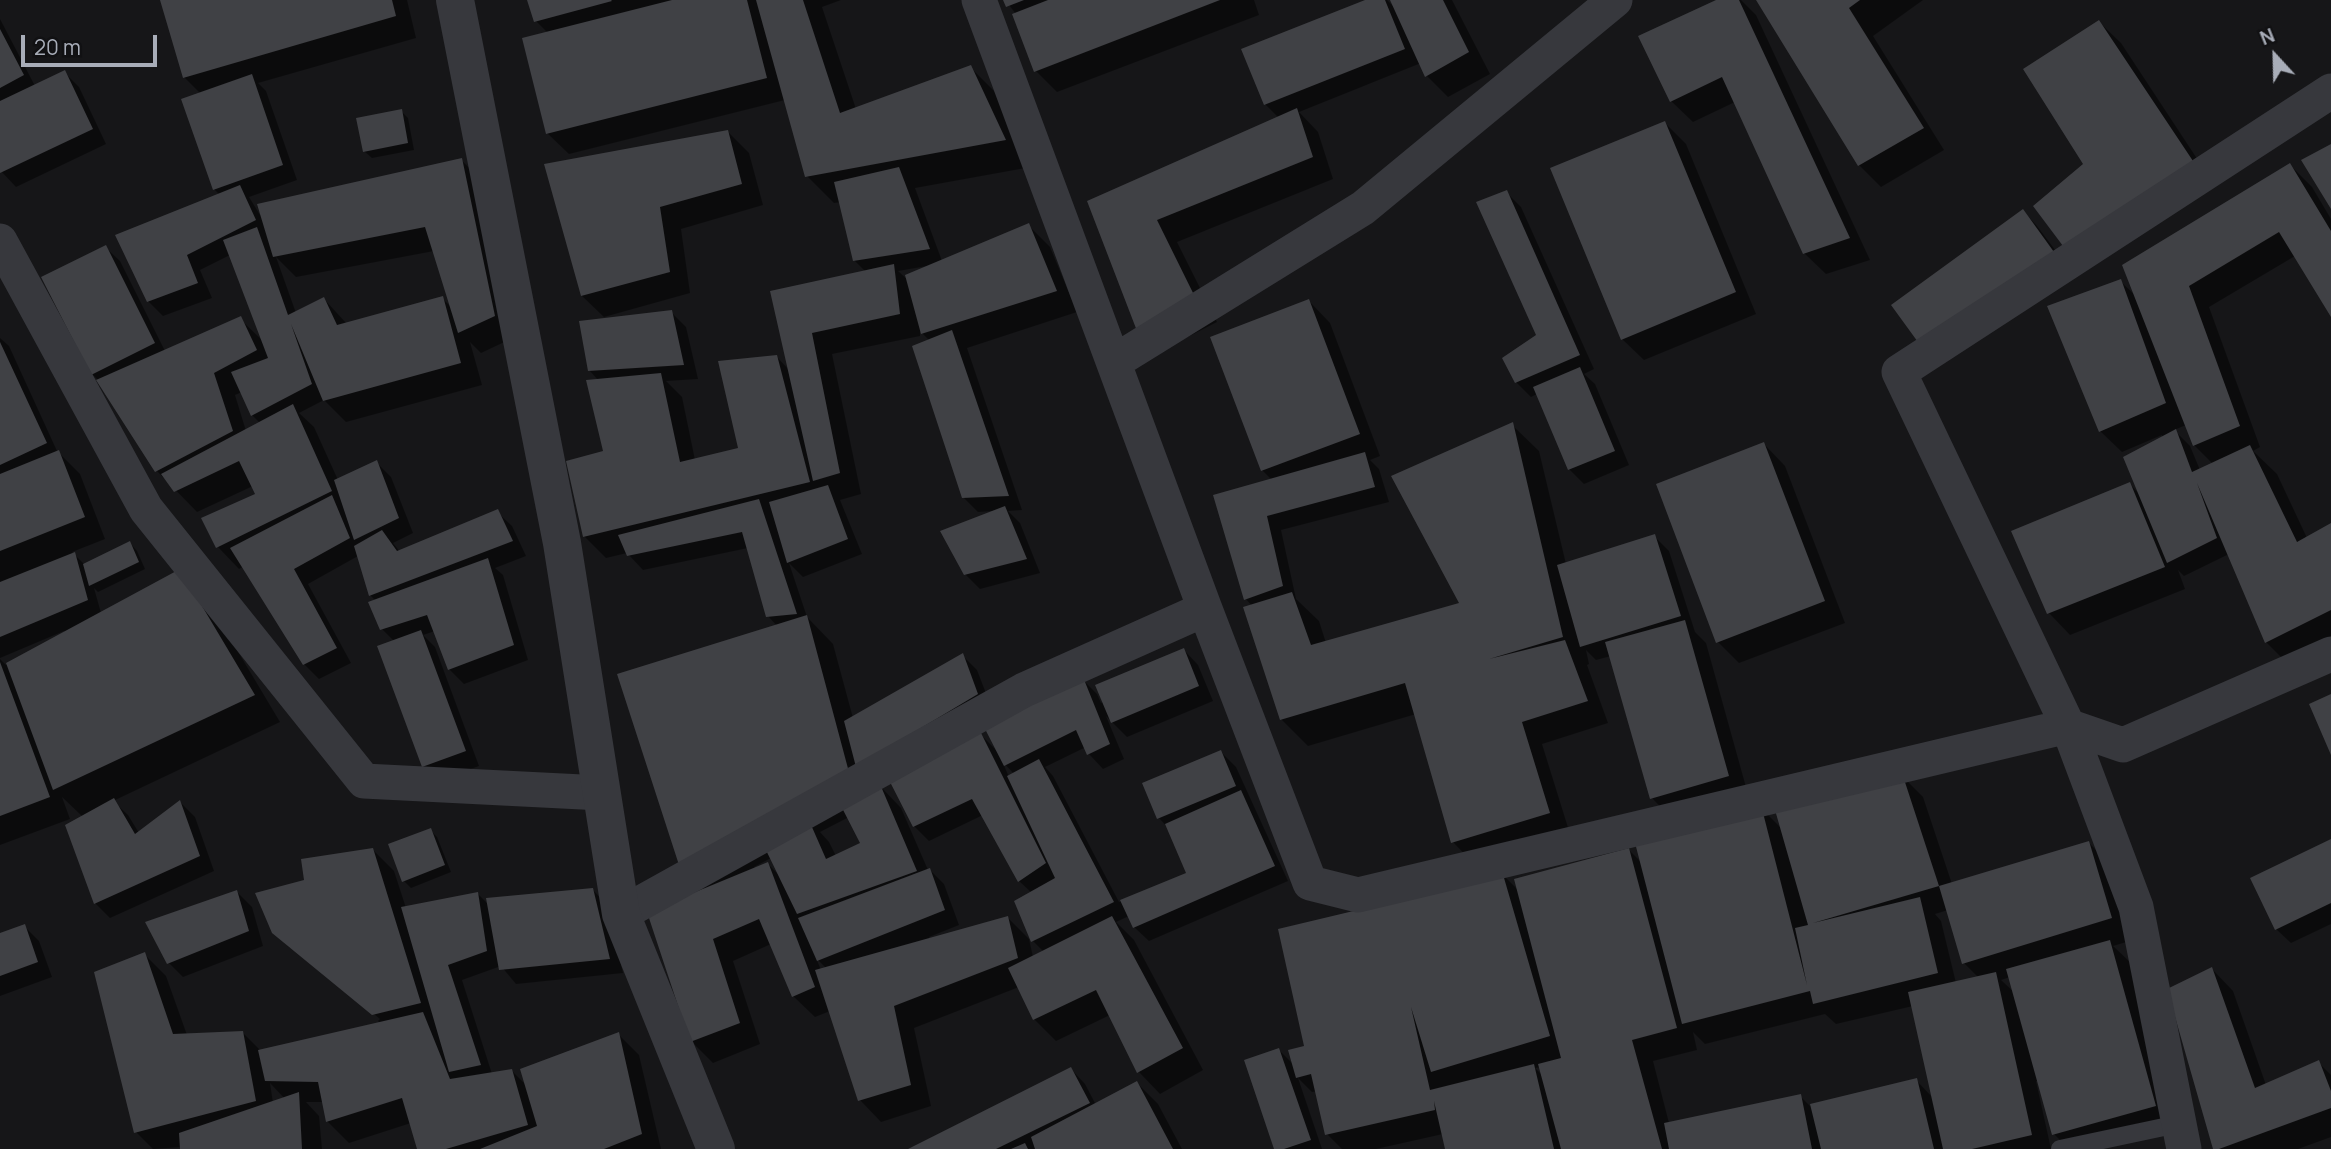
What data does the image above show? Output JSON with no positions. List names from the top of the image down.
{
  "scale_bar": "20 m",
  "north": "top"
}
